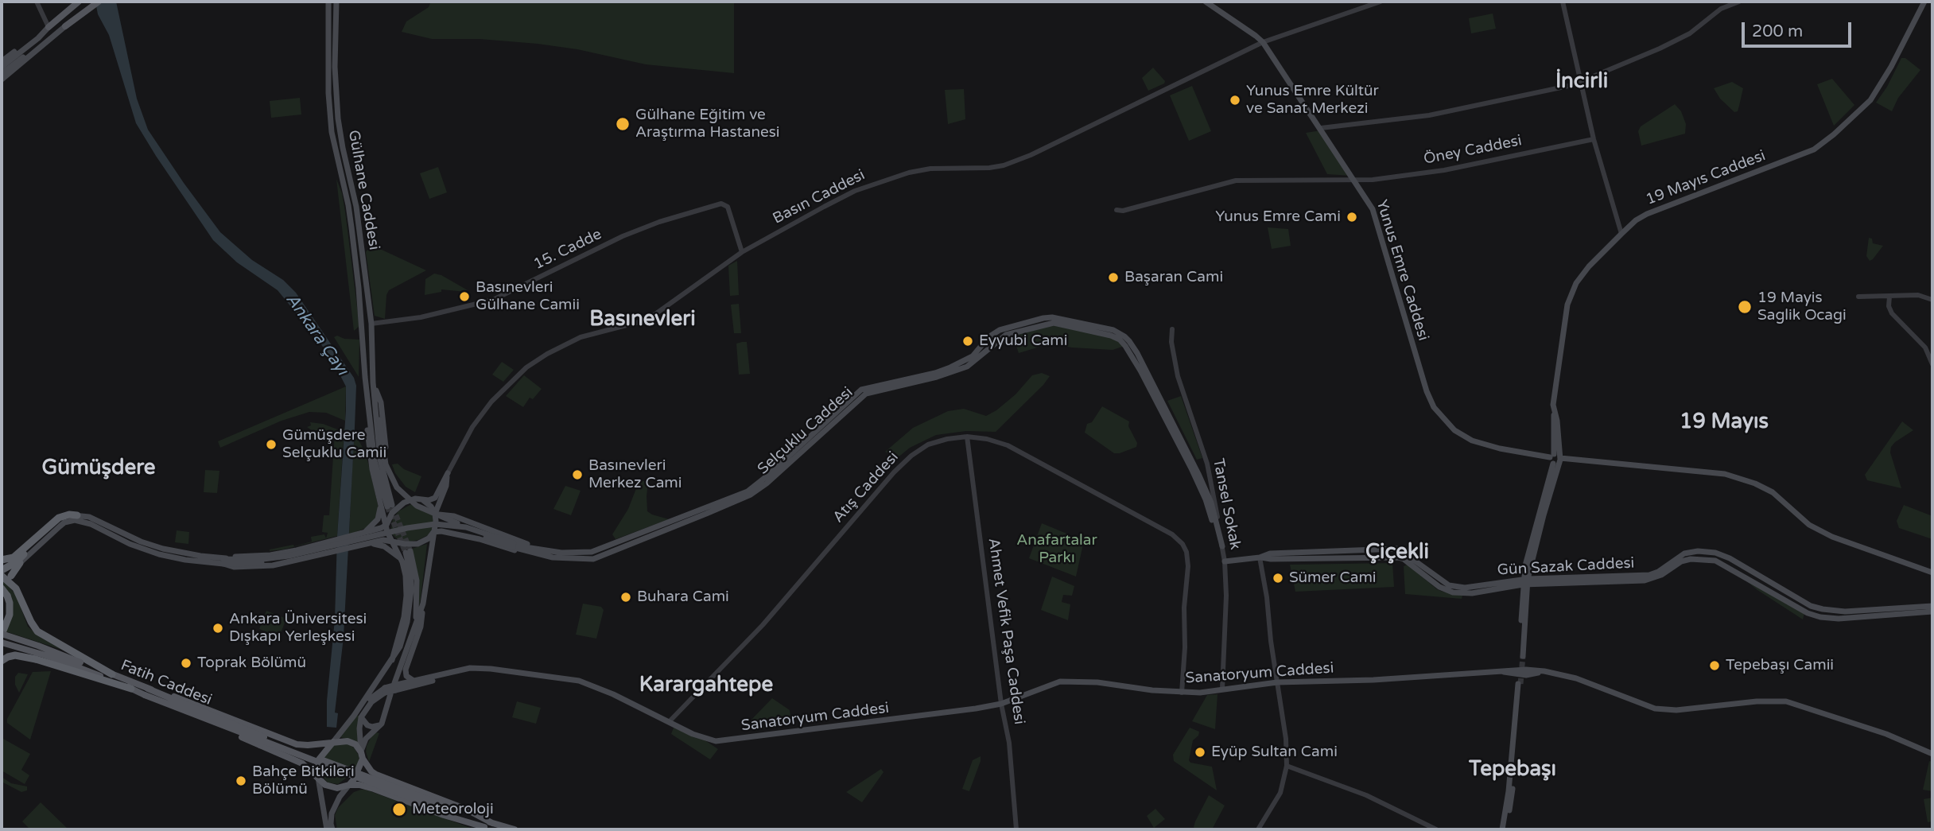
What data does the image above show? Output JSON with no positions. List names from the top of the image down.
{
  "streets": {
    "main road": [
      "19 Mayıs Caddesi",
      "Gülhane Caddesi",
      "Yunus Emre Caddesi",
      "Selçuklu Caddesi",
      "Gün Sazak Caddesi",
      "Sanatoryum Caddesi",
      "Fatih Caddesi"
    ],
    "street": [
      "Öney Caddesi",
      "Basın Caddesi",
      "15. Cadde",
      "Atış Caddesi",
      "Tansel Sokak",
      "Ahmet Vefik Paşa Caddesi"
    ]
  },
  "crossings": [
    ["Öney Caddesi", "Yunus Emre Caddesi"],
    ["19 Mayıs Caddesi", "Yunus Emre Caddesi"],
    ["19 Mayıs Caddesi", "Gün Sazak Caddesi"],
    ["Gülhane Caddesi", "15. Cadde"],
    ["Basın Caddesi", "15. Cadde"],
    ["Basın Caddesi", "Yunus Emre Caddesi"],
    ["Selçuklu Caddesi", "Tansel Sokak"],
    ["Atış Caddesi", "Ahmet Vefik Paşa Caddesi"],
    ["Atış Caddesi", "Sanatoryum Caddesi"],
    ["Tansel Sokak", "Gün Sazak Caddesi"],
    ["Tansel Sokak", "Sanatoryum Caddesi"],
    ["Ahmet Vefik Paşa Caddesi", "Sanatoryum Caddesi"]
  ],
  "districts": [
    "İncirli",
    "Basınevleri",
    "19 Mayıs",
    "Gümüşdere",
    "Çiçekli",
    "Karargahtepe",
    "Tepebaşı"
  ],
  "water": ["Ankara Çayı"],
  "parks": ["Anafartalar Parkı"],
  "places": [
    "Yunus Emre Kültür ve Sanat Merkezi",
    "Gülhane Eğitim ve Araştırma Hastanesi",
    "Yunus Emre Cami",
    "Başaran Cami",
    "Basınevleri Gülhane Camii",
    "19 Mayis Saglik Ocagi",
    "Eyyubi Cami",
    "Gümüşdere Selçuklu Camii",
    "Basınevleri Merkez Cami",
    "Sümer Cami",
    "Buhara Cami",
    "Ankara Üniversitesi Dışkapı Yerleşkesi",
    "Toprak Bölümü",
    "Tepebaşı Camii",
    "Eyüp Sultan Cami",
    "Bahçe Bitkileri Bölümü",
    "Meteoroloji"
  ],
  "scale_bar": "200 m"
}
